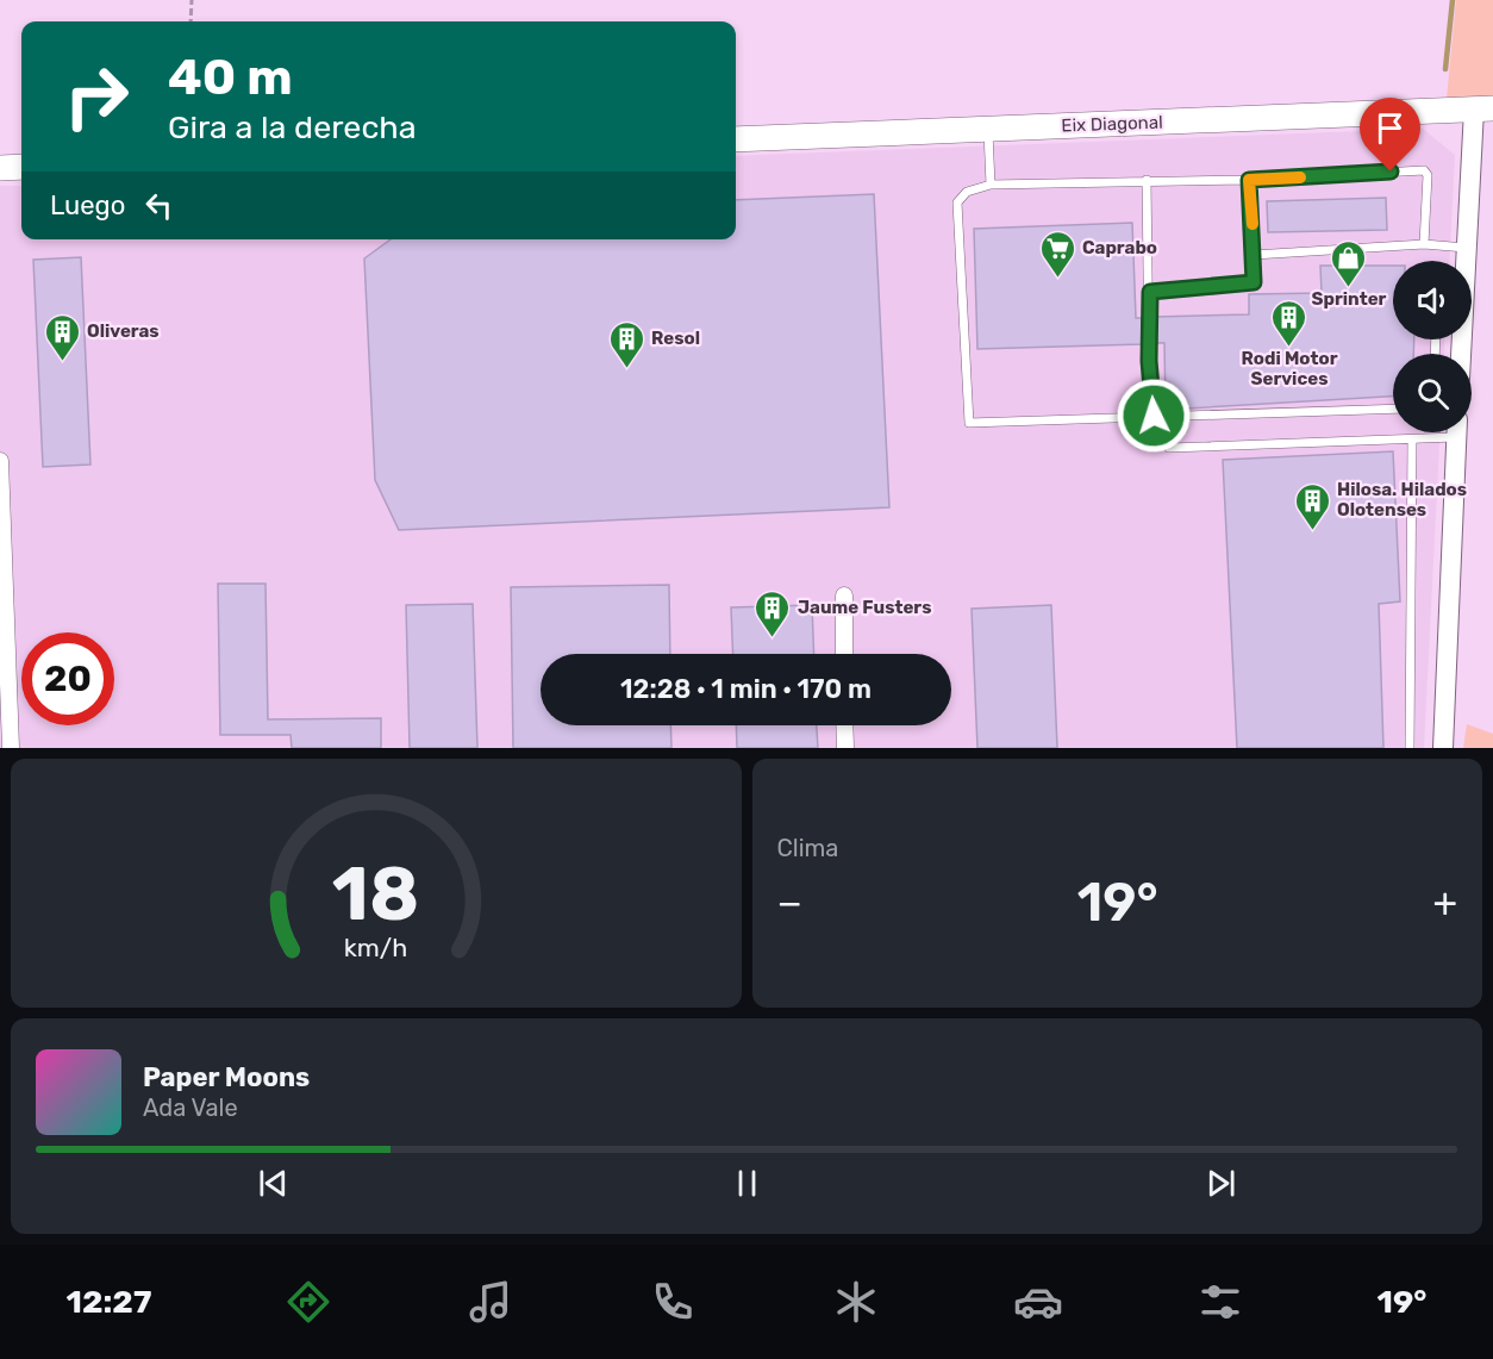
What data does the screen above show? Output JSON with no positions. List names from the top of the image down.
{
  "streets": {
    "main road": ["Eix Diagonal"]
  },
  "places": {
    "supermarket": ["Caprabo"],
    "shop": ["Sprinter"],
    "building": [
      "Rodi Motor Services",
      "Oliveras",
      "Resol",
      "Hilosa. Hilados Olotenses",
      "Jaume Fusters"
    ]
  },
  "page": {
    "turn": ["40 m", "Gira a la derecha"],
    "then": "Luego",
    "limit": "20",
    "trip": "12:28 · 1 min · 170 m",
    "tile": "Clima",
    "heat": ["−", "19°", "+"],
    "song": ["Paper Moons", "Ada Vale"],
    "tabs": ["12:27", "19°"],
    "gauge": ["18", "km/h"]
  }
}
